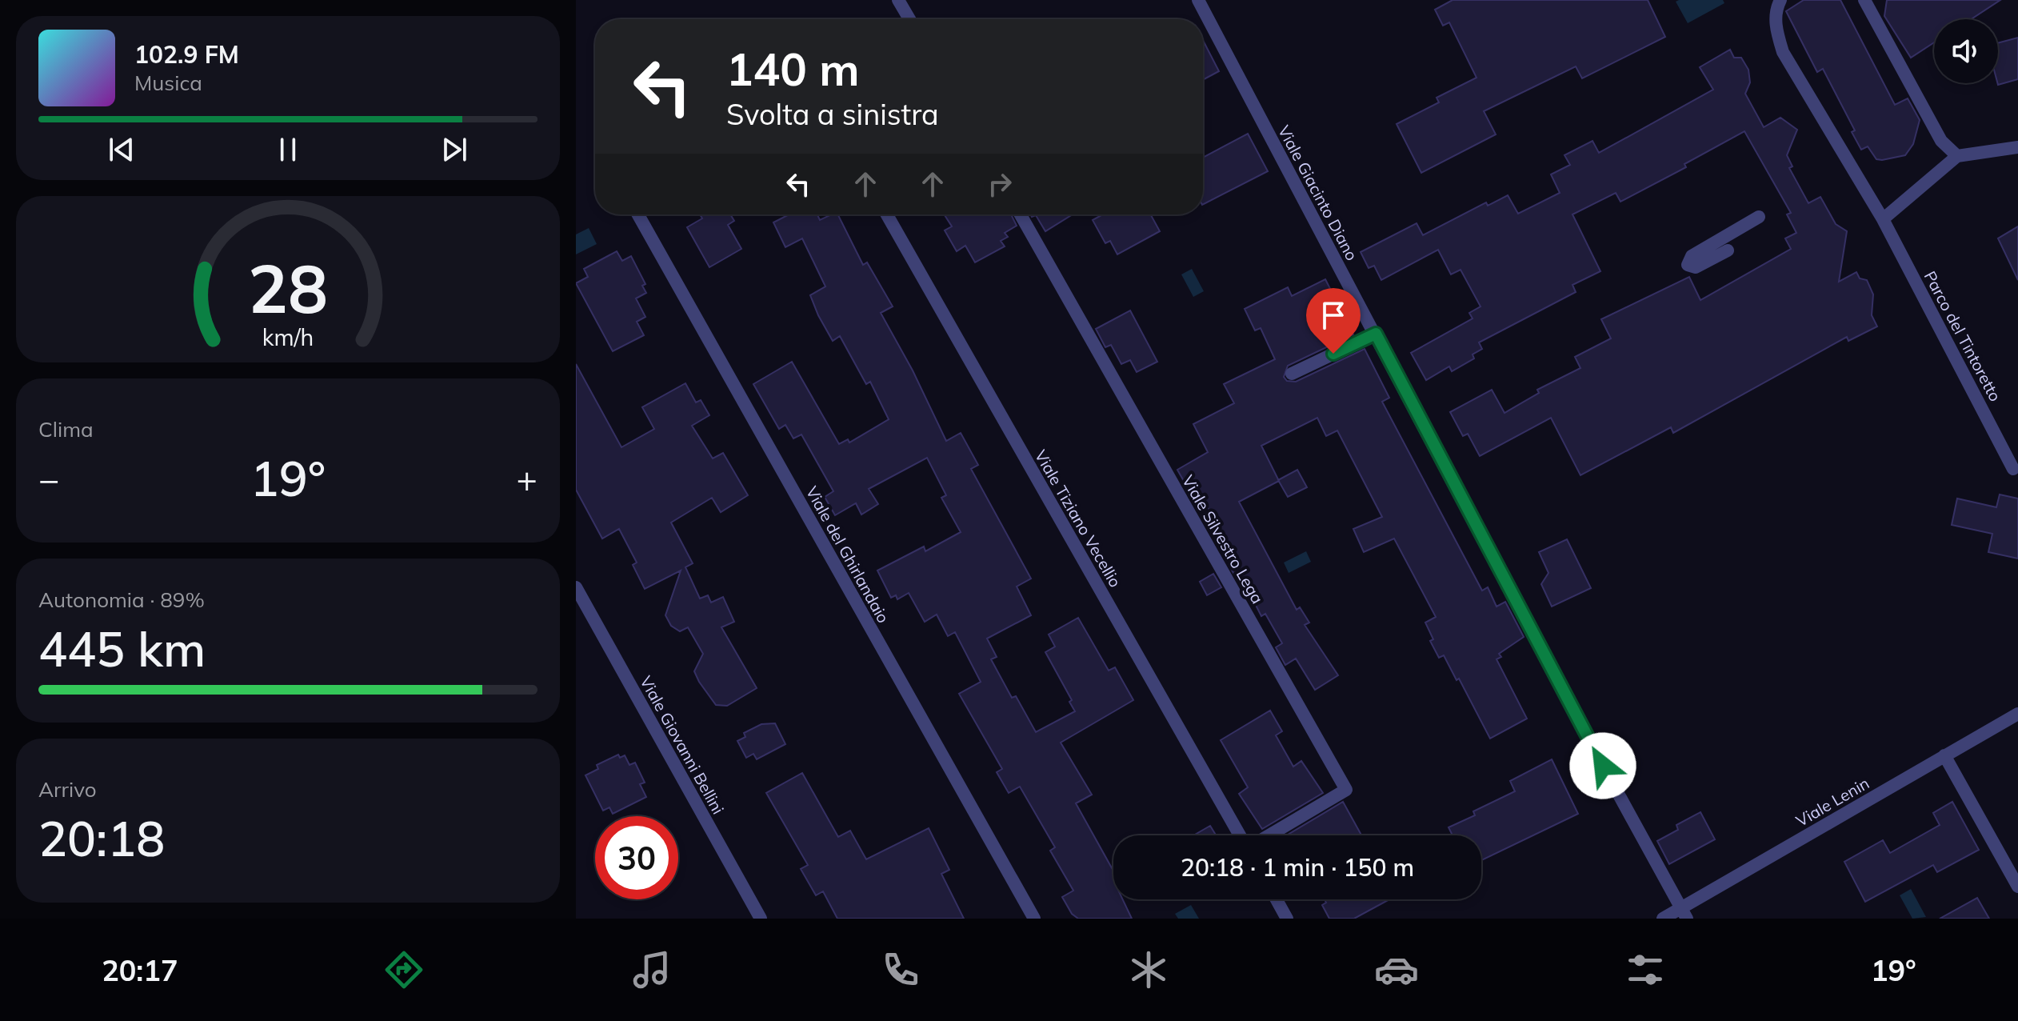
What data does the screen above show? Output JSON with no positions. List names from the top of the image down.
{
  "streets": {
    "street": [
      "Viale Giacinto Diano",
      "Parco del Tintoretto",
      "Viale Tiziano Vecellio",
      "Viale Silvestro Lega",
      "Viale del Ghirlandaio",
      "Viale Giovanni Bellini",
      "Viale Lenin"
    ]
  },
  "crossings": [
    ["Viale Giacinto Diano", "Viale Lenin"]
  ],
  "page": {
    "turn": ["140 m", "Svolta a sinistra"],
    "song": ["102.9 FM", "Musica"],
    "tile": [
      "Clima",
      ["Autonomia · 89%", "445 km"],
      ["Arrivo", "20:18"]
    ],
    "heat": ["−", "19°", "+"],
    "limit": "30",
    "trip": "20:18 · 1 min · 150 m",
    "tabs": ["20:17", "19°"],
    "gauge": ["28", "km/h"]
  }
}
